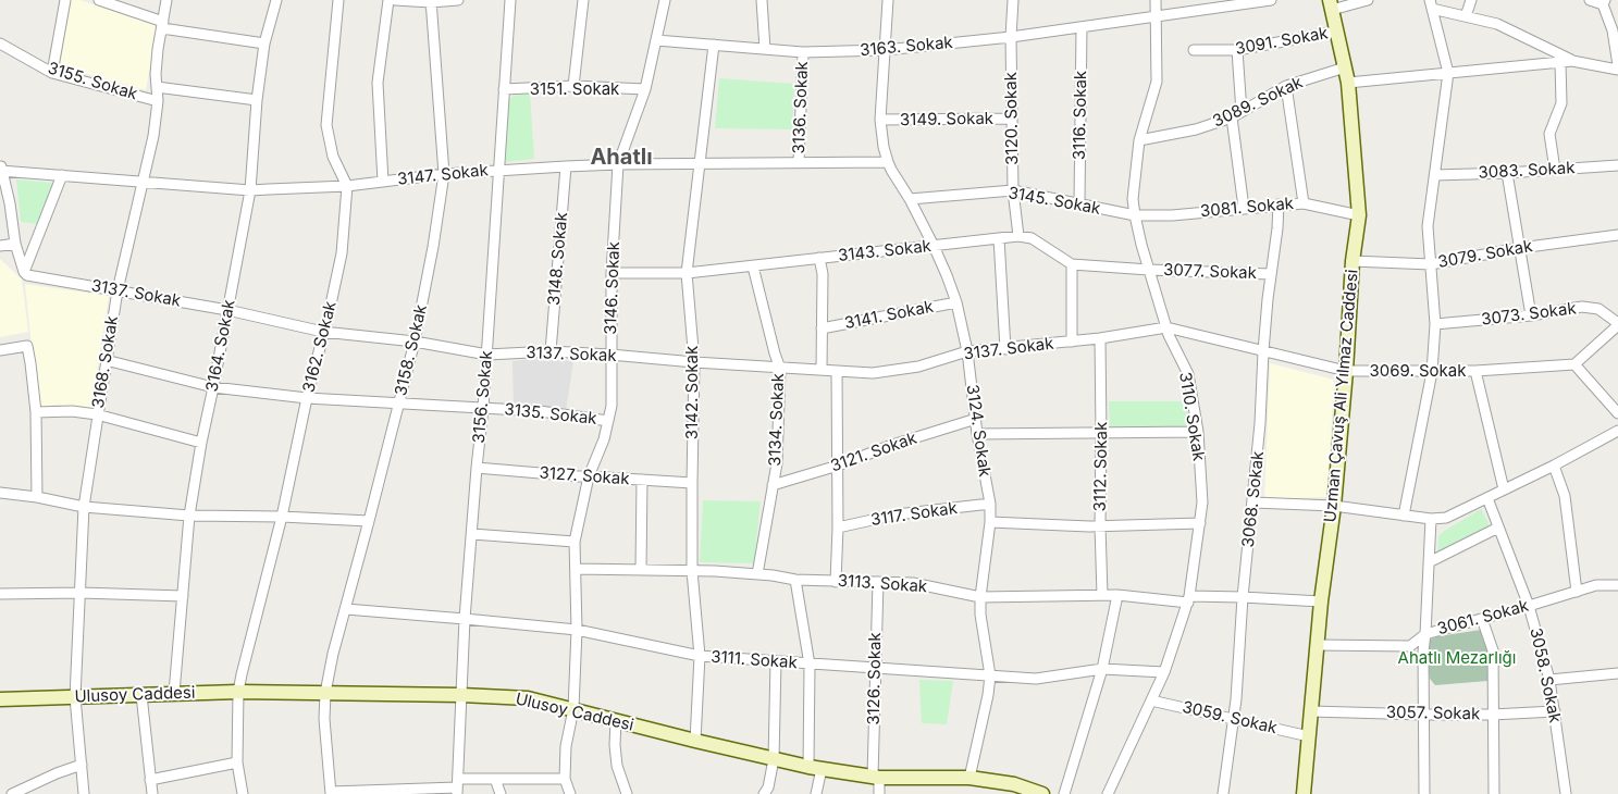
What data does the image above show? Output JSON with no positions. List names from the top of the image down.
{
  "streets": {
    "street": [
      "3091. Sokak",
      "3163. Sokak",
      "3155. Sokak",
      "3151. Sokak",
      "3089. Sokak",
      "3136. Sokak",
      "3116. Sokak",
      "3120. Sokak",
      "3149. Sokak",
      "3083. Sokak",
      "3147. Sokak",
      "3145. Sokak",
      "3081. Sokak",
      "3143. Sokak",
      "3079. Sokak",
      "3148. Sokak",
      "3077. Sokak",
      "3146. Sokak",
      "3137. Sokak",
      "3073. Sokak",
      "3141. Sokak",
      "3164. Sokak",
      "3162. Sokak",
      "3158. Sokak",
      "3168. Sokak",
      "3069. Sokak",
      "3142. Sokak",
      "Uzman Çavuş Ali Yılmaz Caddesi",
      "3156. Sokak",
      "3135. Sokak",
      "3110. Sokak",
      "3134. Sokak",
      "3124. Sokak",
      "3121. Sokak",
      "3112. Sokak",
      "3127. Sokak",
      "3068. Sokak",
      "3117. Sokak",
      "3113. Sokak",
      "3061. Sokak",
      "3111. Sokak",
      "3058. Sokak",
      "3126. Sokak",
      "Ulusoy Caddesi",
      "3057. Sokak",
      "3059. Sokak"
    ]
  },
  "crossings": [
    ["3091. Sokak", "Uzman Çavuş Ali Yılmaz Caddesi"],
    ["3163. Sokak", "3136. Sokak"],
    ["3163. Sokak", "3116. Sokak"],
    ["3163. Sokak", "3120. Sokak"],
    ["3163. Sokak", "3146. Sokak"],
    ["3163. Sokak", "3142. Sokak"],
    ["3163. Sokak", "3110. Sokak"],
    ["3163. Sokak", "3124. Sokak"],
    ["3155. Sokak", "3168. Sokak"],
    ["3151. Sokak", "3146. Sokak"],
    ["3151. Sokak", "3156. Sokak"],
    ["3089. Sokak", "Uzman Çavuş Ali Yılmaz Caddesi"],
    ["3089. Sokak", "3110. Sokak"],
    ["3136. Sokak", "3147. Sokak"],
    ["3116. Sokak", "3145. Sokak"],
    ["3120. Sokak", "3149. Sokak"],
    ["3120. Sokak", "3145. Sokak"],
    ["3120. Sokak", "3143. Sokak"],
    ["3149. Sokak", "3124. Sokak"],
    ["3147. Sokak", "3148. Sokak"],
    ["3147. Sokak", "3146. Sokak"],
    ["3147. Sokak", "3164. Sokak"],
    ["3147. Sokak", "3162. Sokak"],
    ["3147. Sokak", "3158. Sokak"],
    ["3147. Sokak", "3168. Sokak"],
    ["3147. Sokak", "3142. Sokak"],
    ["3147. Sokak", "3156. Sokak"],
    ["3147. Sokak", "3124. Sokak"],
    ["3145. Sokak", "3081. Sokak"],
    ["3145. Sokak", "3110. Sokak"],
    ["3145. Sokak", "3124. Sokak"],
    ["3081. Sokak", "Uzman Çavuş Ali Yılmaz Caddesi"],
    ["3081. Sokak", "3110. Sokak"],
    ["3081. Sokak", "3068. Sokak"],
    ["3143. Sokak", "3077. Sokak"],
    ["3143. Sokak", "3146. Sokak"],
    ["3143. Sokak", "3142. Sokak"],
    ["3143. Sokak", "3110. Sokak"],
    ["3143. Sokak", "3134. Sokak"],
    ["3143. Sokak", "3124. Sokak"],
    ["3079. Sokak", "Uzman Çavuş Ali Yılmaz Caddesi"],
    ["3148. Sokak", "3137. Sokak"],
    ["3077. Sokak", "3110. Sokak"],
    ["3077. Sokak", "3068. Sokak"],
    ["3146. Sokak", "3137. Sokak"],
    ["3146. Sokak", "3135. Sokak"],
    ["3146. Sokak", "3127. Sokak"],
    ["3146. Sokak", "3113. Sokak"],
    ["3146. Sokak", "3111. Sokak"],
    ["3146. Sokak", "Ulusoy Caddesi"],
    ["3137. Sokak", "3164. Sokak"],
    ["3137. Sokak", "3162. Sokak"],
    ["3137. Sokak", "3158. Sokak"],
    ["3137. Sokak", "3168. Sokak"],
    ["3137. Sokak", "3069. Sokak"],
    ["3137. Sokak", "3142. Sokak"],
    ["3137. Sokak", "3156. Sokak"],
    ["3137. Sokak", "3110. Sokak"],
    ["3137. Sokak", "3134. Sokak"],
    ["3137. Sokak", "3124. Sokak"],
    ["3137. Sokak", "3112. Sokak"],
    ["3141. Sokak", "3124. Sokak"],
    ["3164. Sokak", "3135. Sokak"],
    ["3164. Sokak", "Ulusoy Caddesi"],
    ["3162. Sokak", "3135. Sokak"],
    ["3162. Sokak", "Ulusoy Caddesi"],
    ["3158. Sokak", "3135. Sokak"],
    ["3158. Sokak", "3111. Sokak"],
    ["3158. Sokak", "Ulusoy Caddesi"],
    ["3168. Sokak", "3135. Sokak"],
    ["3168. Sokak", "Ulusoy Caddesi"],
    ["3069. Sokak", "Uzman Çavuş Ali Yılmaz Caddesi"],
    ["3069. Sokak", "3110. Sokak"],
    ["3069. Sokak", "3068. Sokak"],
    ["3142. Sokak", "3127. Sokak"],
    ["3142. Sokak", "3113. Sokak"],
    ["3142. Sokak", "3111. Sokak"],
    ["3142. Sokak", "Ulusoy Caddesi"],
    ["Uzman Çavuş Ali Yılmaz Caddesi", "3113. Sokak"],
    ["Uzman Çavuş Ali Yılmaz Caddesi", "3061. Sokak"],
    ["Uzman Çavuş Ali Yılmaz Caddesi", "3057. Sokak"],
    ["Uzman Çavuş Ali Yılmaz Caddesi", "3059. Sokak"],
    ["3156. Sokak", "3135. Sokak"],
    ["3156. Sokak", "3127. Sokak"],
    ["3156. Sokak", "3111. Sokak"],
    ["3156. Sokak", "Ulusoy Caddesi"],
    ["3110. Sokak", "3113. Sokak"],
    ["3110. Sokak", "3111. Sokak"],
    ["3110. Sokak", "3059. Sokak"],
    ["3134. Sokak", "3121. Sokak"],
    ["3134. Sokak", "3113. Sokak"],
    ["3124. Sokak", "3121. Sokak"],
    ["3124. Sokak", "3117. Sokak"],
    ["3124. Sokak", "3113. Sokak"],
    ["3124. Sokak", "3111. Sokak"],
    ["3124. Sokak", "Ulusoy Caddesi"],
    ["3112. Sokak", "3113. Sokak"],
    ["3068. Sokak", "3113. Sokak"],
    ["3068. Sokak", "3059. Sokak"],
    ["3113. Sokak", "3126. Sokak"],
    ["3061. Sokak", "3058. Sokak"],
    ["3111. Sokak", "3126. Sokak"],
    ["3058. Sokak", "3057. Sokak"],
    ["3126. Sokak", "Ulusoy Caddesi"]
  ],
  "districts": ["Ahatlı"],
  "parks": ["Ahatlı Mezarlığı"]
}
